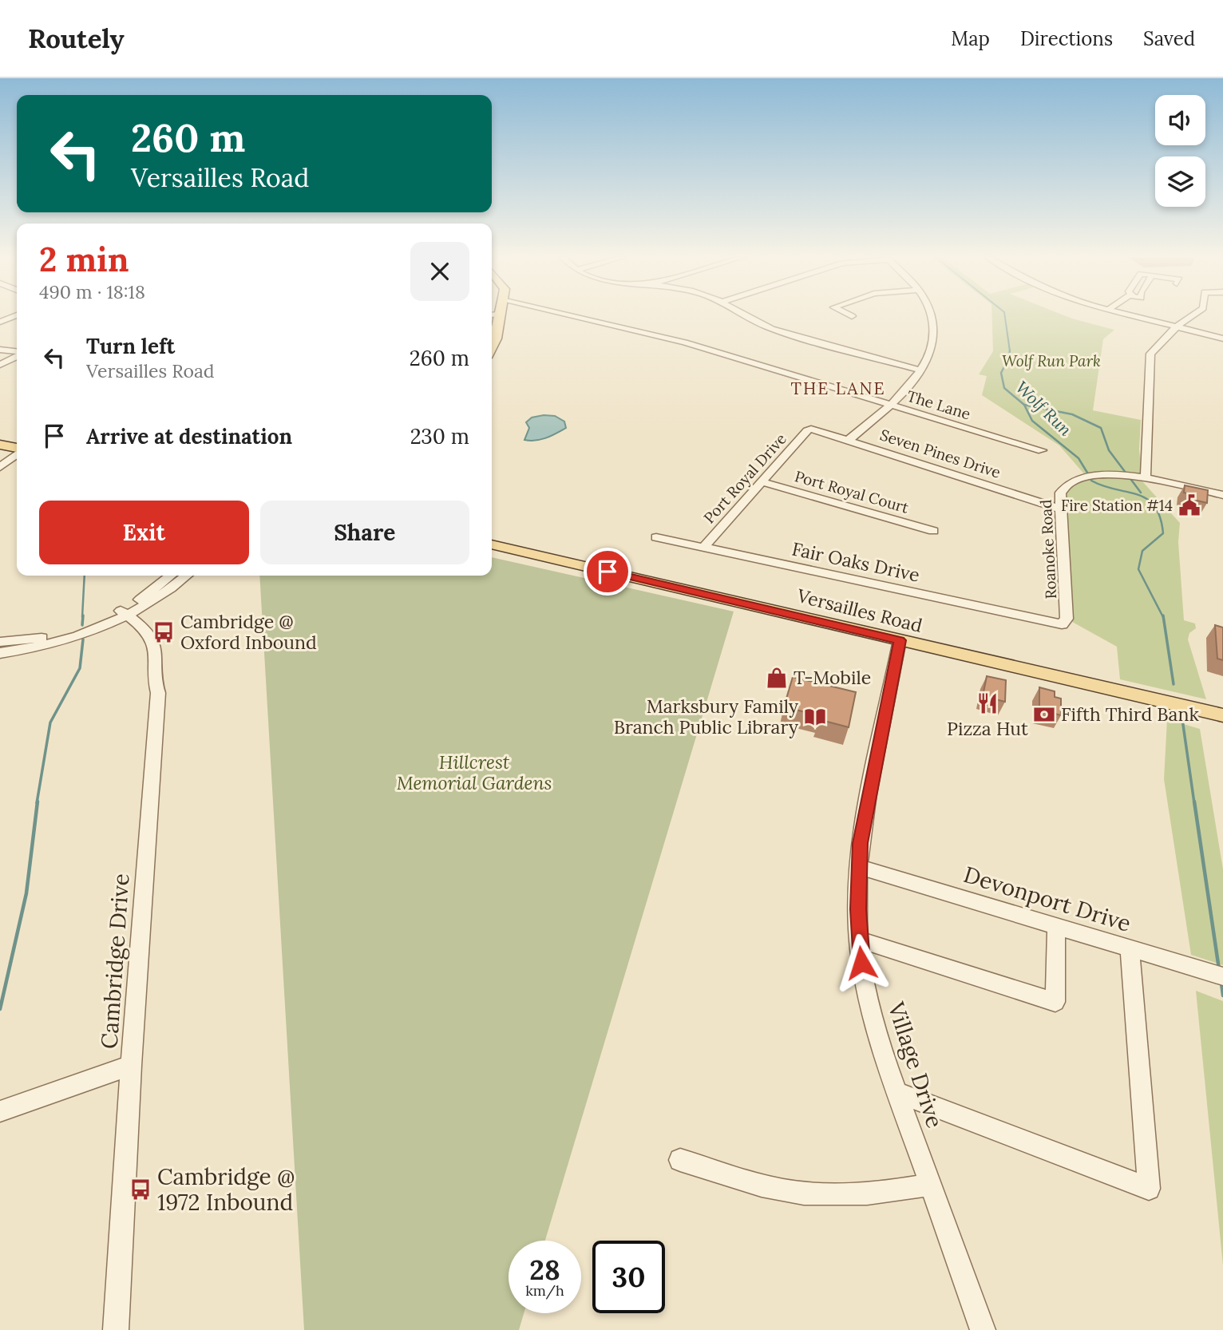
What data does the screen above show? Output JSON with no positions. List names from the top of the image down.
{
  "streets": {
    "main road": ["Versailles Road"],
    "street": [
      "The Lane",
      "Seven Pines Drive",
      "Port Royal Drive",
      "Port Royal Court",
      "Roanoke Road",
      "Fair Oaks Drive",
      "Devonport Drive",
      "Cambridge Drive",
      "Village Drive"
    ]
  },
  "crossings": [
    ["Seven Pines Drive", "Port Royal Drive"],
    ["Seven Pines Drive", "Roanoke Road"],
    ["Port Royal Drive", "Port Royal Court"],
    ["Port Royal Drive", "Fair Oaks Drive"],
    ["Roanoke Road", "Fair Oaks Drive"],
    ["Versailles Road", "Village Drive"],
    ["Devonport Drive", "Village Drive"]
  ],
  "districts": ["THE LANE"],
  "water": ["Wolf Run"],
  "parks": ["Wolf Run Park", "Hillcrest Memorial Gardens"],
  "places": {
    "public building": ["Fire Station #14"],
    "bus stop": ["Cambridge @ Oxford Inbound", "Cambridge @ 1972 Inbound"],
    "shop": ["T-Mobile"],
    "restaurant": ["Pizza Hut"],
    "bank": ["Fifth Third Bank"],
    "library": ["Marksbury Family Branch Public Library"]
  },
  "page": {
    "header": "Routely",
    "nav": ["Map", "Directions", "Saved"],
    "turn": ["260 m", "Versailles Road"],
    "heading": ["2 min", "490 m · 18:18"],
    "list": [
      {
        "name": "Turn left",
        "note": "Versailles Road",
        "value": "260 m"
      },
      {
        "name": "Arrive at destination",
        "value": "230 m"
      }
    ],
    "buttons": ["Exit", "Share"],
    "speed": "28 km/h",
    "limit": "30"
  }
}
